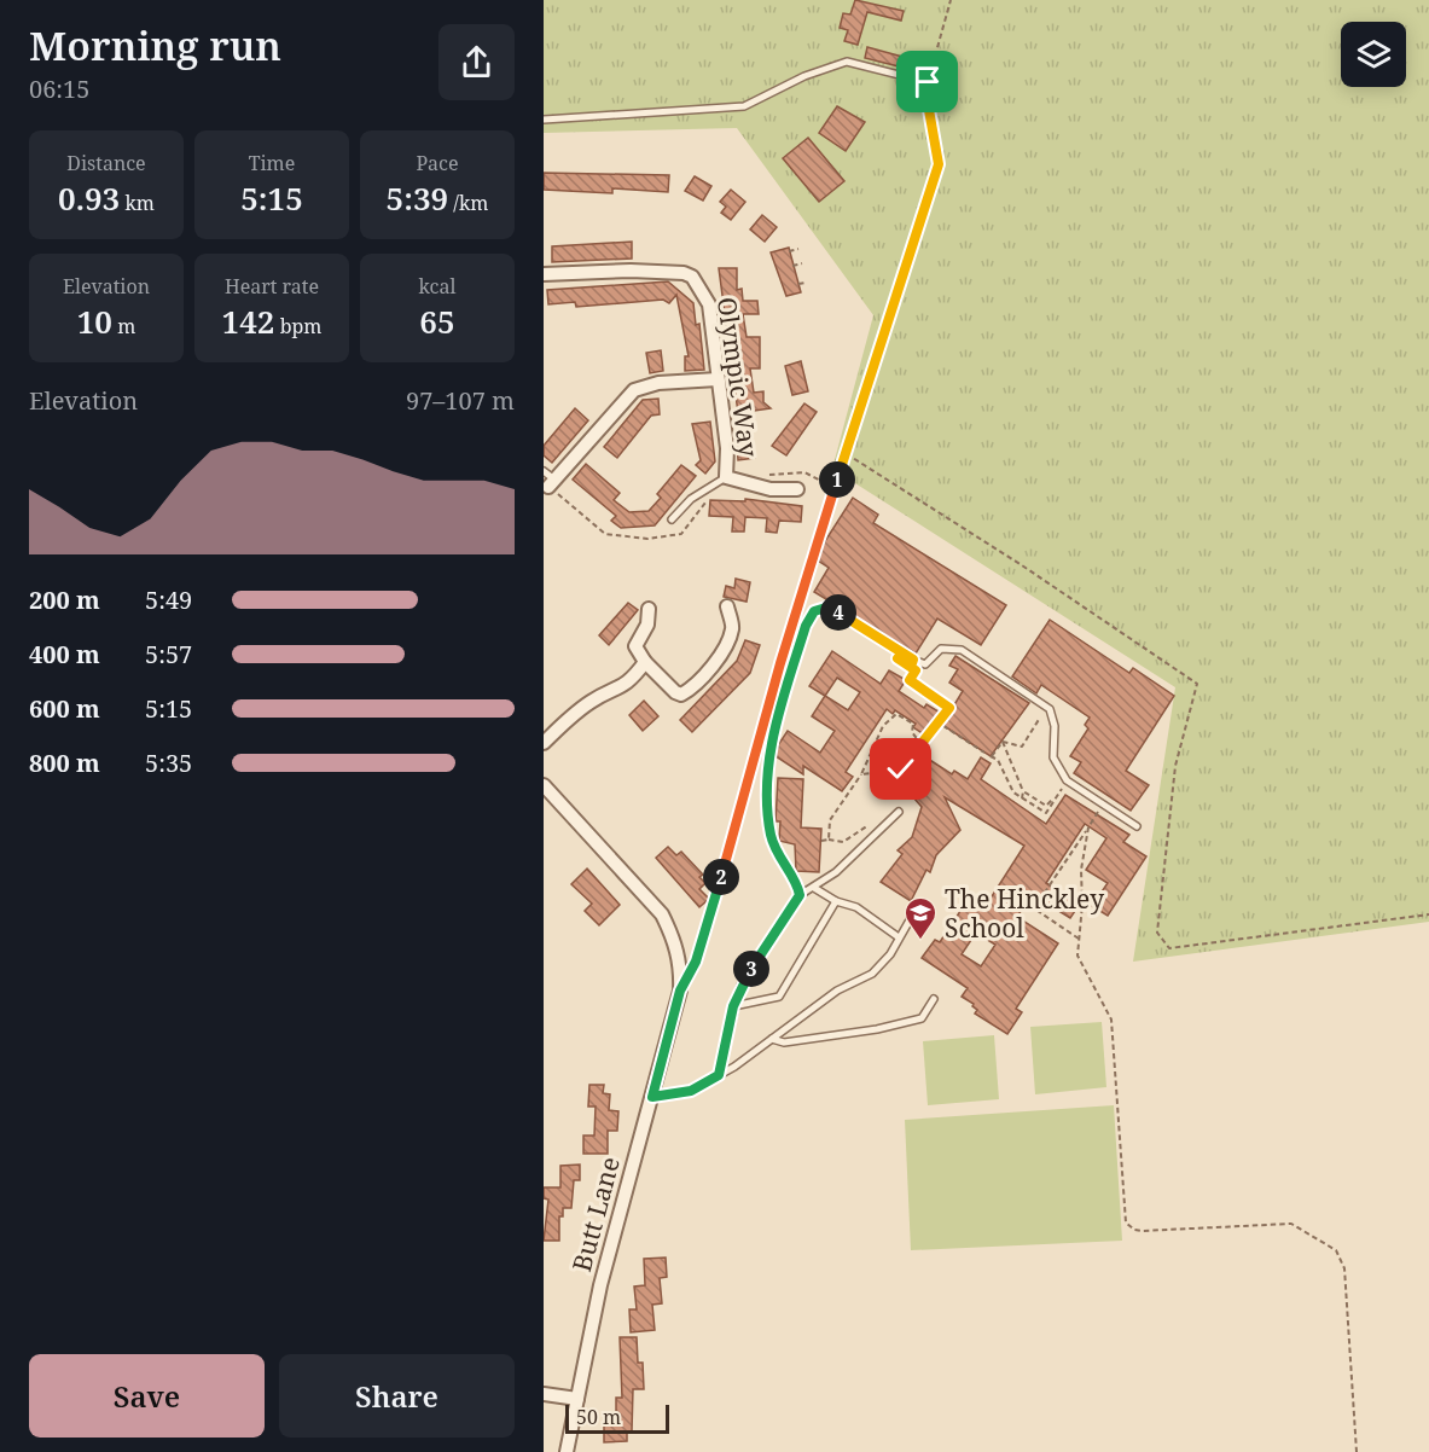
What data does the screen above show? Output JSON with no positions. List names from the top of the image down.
{
  "streets": {
    "street": ["Olympic Way", "Butt Lane"]
  },
  "places": {
    "school or university": ["The Hinckley School"]
  },
  "scale_bar": "50 m",
  "page": {
    "heading": ["Morning run", "06:15"],
    "stats": [
      ["Distance", "0.93 km"],
      ["Time", "5:15"],
      ["Pace", "5:39 /km"],
      ["Elevation", "10 m"],
      ["Heart rate", "142 bpm"],
      ["kcal", "65"]
    ],
    "chart": ["Elevation", "97–107 m"],
    "pins": [
      "1",
      "4",
      "2",
      "3"
    ],
    "list": [
      {
        "name": "200 m",
        "note": "5:49"
      },
      {
        "name": "400 m",
        "note": "5:57"
      },
      {
        "name": "600 m",
        "note": "5:15"
      },
      {
        "name": "800 m",
        "note": "5:35"
      }
    ],
    "buttons": ["Save", "Share"],
    "scale": "50 m"
  }
}
